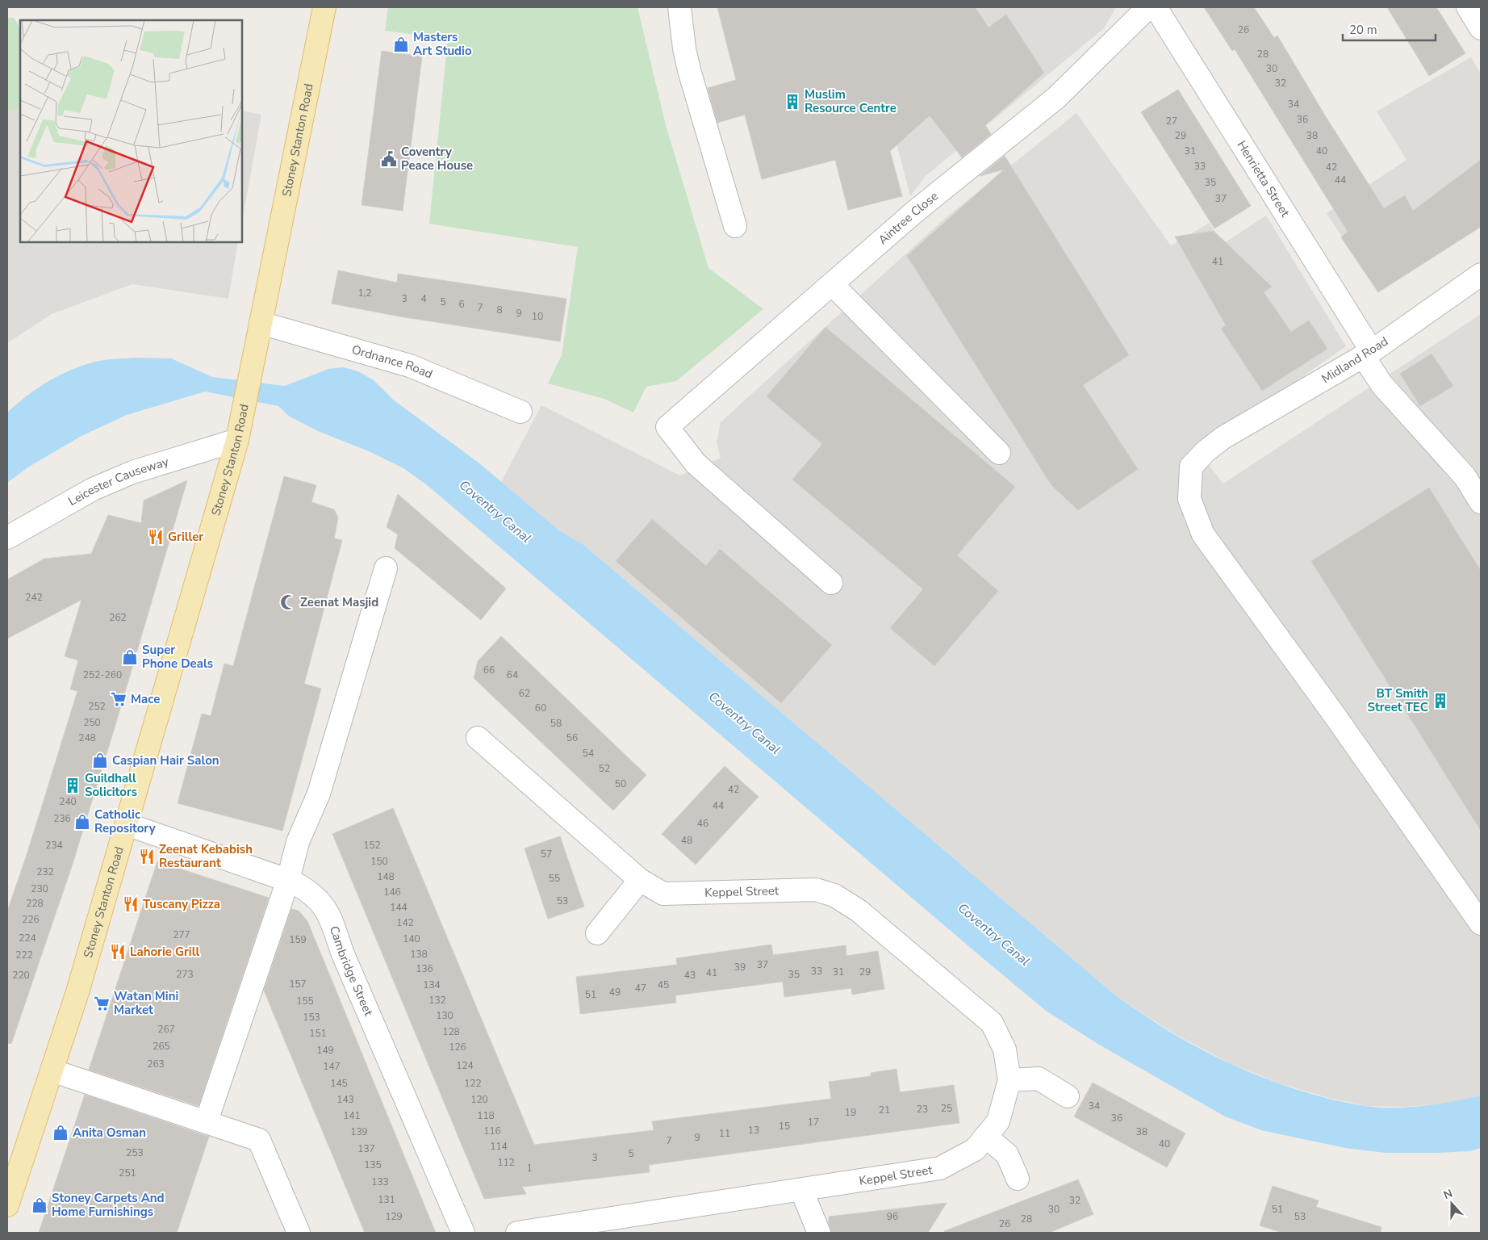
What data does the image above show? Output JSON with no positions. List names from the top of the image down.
{
  "streets": {
    "main road": ["Stoney Stanton Road"],
    "street": [
      "Henrietta Street",
      "Aintree Close",
      "Midland Road",
      "Ordnance Road",
      "Leicester Causeway",
      "Keppel Street",
      "Cambridge Street"
    ]
  },
  "crossings": [
    ["Stoney Stanton Road", "Ordnance Road"],
    ["Stoney Stanton Road", "Leicester Causeway"],
    ["Stoney Stanton Road", "Cambridge Street"],
    ["Henrietta Street", "Midland Road"]
  ],
  "water": ["Coventry Canal"],
  "places": {
    "shop": [
      "Masters Art Studio",
      "Super Phone Deals",
      "Caspian Hair Salon",
      "Catholic Repository",
      "Anita Osman",
      "Stoney Carpets And Home Furnishings"
    ],
    "building": ["Muslim Resource Centre", "BT Smith Street TEC", "Guildhall Solicitors"],
    "public building": ["Coventry Peace House"],
    "restaurant": [
      "Griller",
      "Zeenat Kebabish Restaurant",
      "Tuscany Pizza",
      "Lahorie Grill"
    ],
    "mosque": ["Zeenat Masjid"],
    "supermarket": ["Mace", "Watan Mini Market"]
  },
  "house_numbers": [
    "26",
    "28",
    "30",
    "32",
    "34",
    "36",
    "27",
    "29",
    "38",
    "31",
    "40",
    "33",
    "42",
    "44",
    "35",
    "37",
    "41",
    "1,2",
    "3",
    "4",
    "5",
    "6",
    "7",
    "8",
    "9",
    "10",
    "242",
    "262",
    "66",
    "252-260",
    "64",
    "62",
    "252",
    "60",
    "250",
    "58",
    "248",
    "56",
    "54",
    "52",
    "50",
    "42",
    "240",
    "44",
    "236",
    "46",
    "48",
    "234",
    "152",
    "57",
    "150",
    "232",
    "148",
    "55",
    "230",
    "146",
    "53",
    "228",
    "144",
    "226",
    "142",
    "277",
    "224",
    "140",
    "159",
    "138",
    "222",
    "37",
    "39",
    "136",
    "33",
    "31",
    "29",
    "41",
    "273",
    "35",
    "220",
    "43",
    "157",
    "134",
    "45",
    "47",
    "49",
    "51",
    "132",
    "155",
    "130",
    "153",
    "267",
    "128",
    "151",
    "265",
    "126",
    "149",
    "263",
    "124",
    "147",
    "145",
    "122",
    "143",
    "120",
    "34",
    "25",
    "23",
    "21",
    "19",
    "141",
    "118",
    "36",
    "17",
    "15",
    "13",
    "116",
    "139",
    "38",
    "11",
    "9",
    "7",
    "40",
    "114",
    "137",
    "253",
    "5",
    "3",
    "112",
    "135",
    "1",
    "251",
    "133",
    "131",
    "32",
    "30",
    "51",
    "129",
    "96",
    "53",
    "28",
    "26"
  ],
  "scale_bar": "20 m",
  "north": "top"
}
